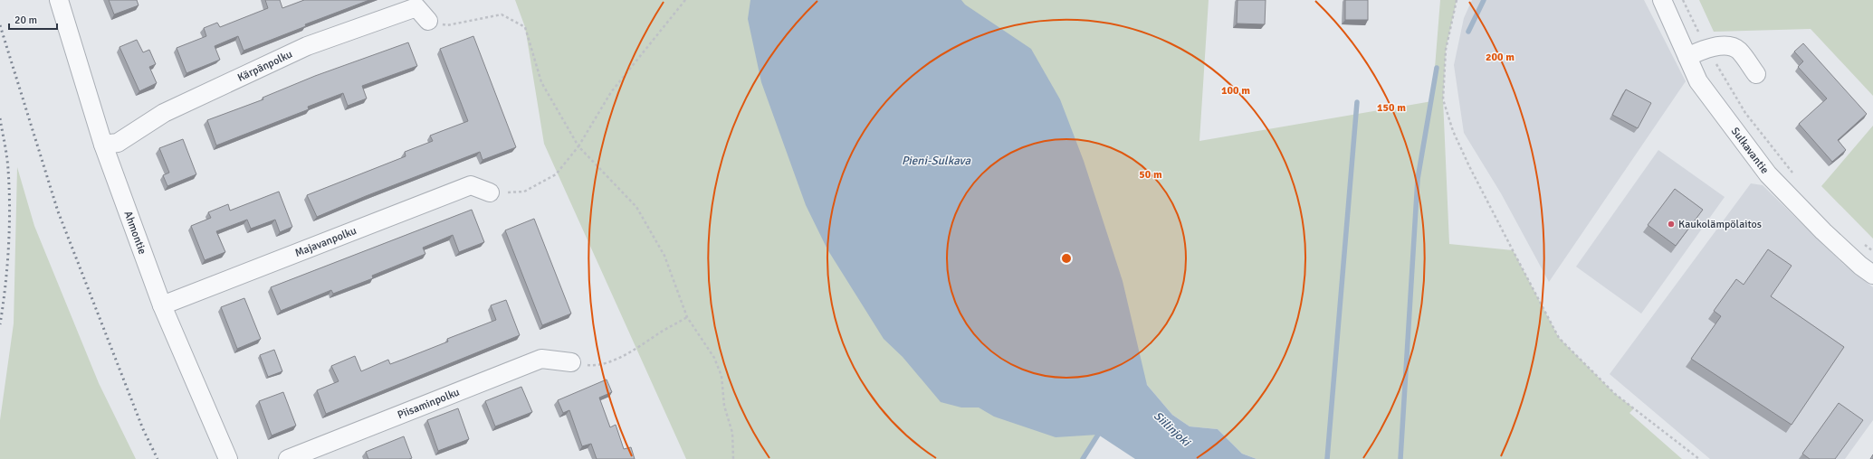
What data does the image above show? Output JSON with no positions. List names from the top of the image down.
{
  "streets": {
    "street": [
      "Kärpänpolku",
      "Sulkavantie",
      "Ahmontie",
      "Majavanpolku",
      "Piisaminpolku"
    ]
  },
  "crossings": [
    ["Kärpänpolku", "Ahmontie"],
    ["Ahmontie", "Majavanpolku"]
  ],
  "water": ["Pieni-Sulkava", "Siilinjoki"],
  "places": ["Kaukolämpölaitos"],
  "scale_bar": "20 m",
  "rings": [
    "200 m",
    "100 m",
    "150 m",
    "50 m"
  ]
}
